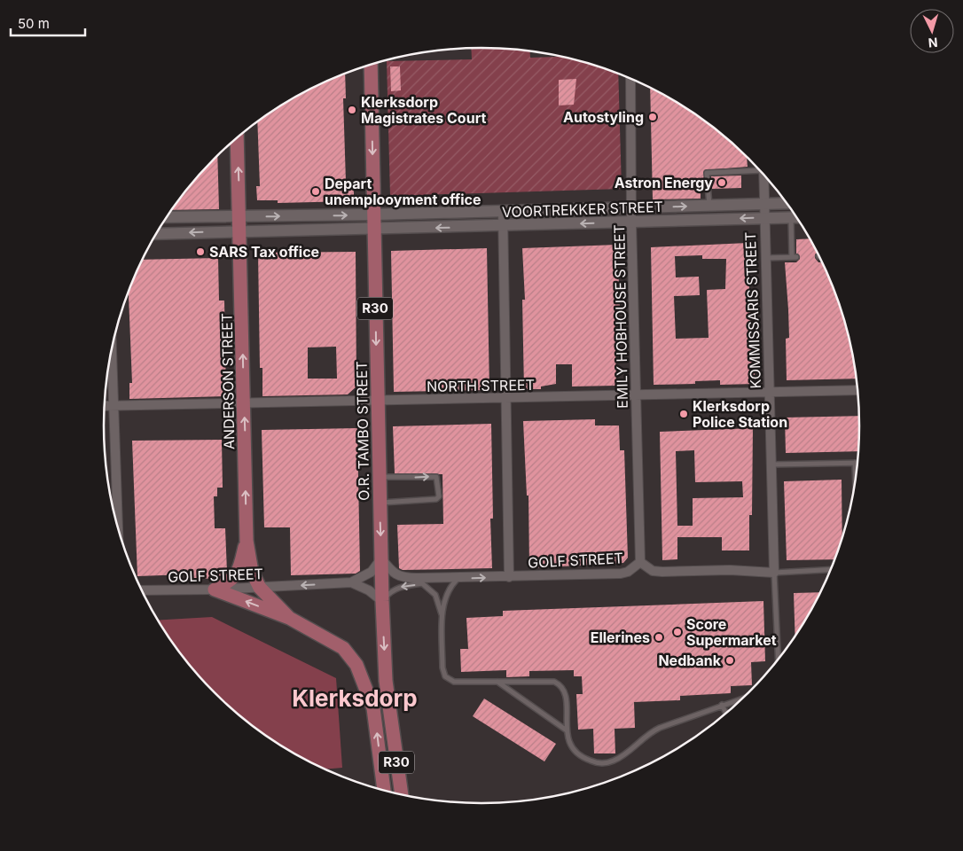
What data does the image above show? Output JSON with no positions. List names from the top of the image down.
{
  "streets": {
    "main road": ["R30", "ANDERSON STREET", "O.R. TAMBO STREET"],
    "street": [
      "VOORTREKKER STREET",
      "KOMMISSARIS STREET",
      "EMILY HOBHOUSE STREET",
      "NORTH STREET",
      "GOLF STREET"
    ]
  },
  "crossings": [
    ["VOORTREKKER STREET", "KOMMISSARIS STREET"],
    ["VOORTREKKER STREET", "EMILY HOBHOUSE STREET"],
    ["VOORTREKKER STREET", "ANDERSON STREET"],
    ["VOORTREKKER STREET", "O.R. TAMBO STREET"],
    ["R30", "ANDERSON STREET"],
    ["KOMMISSARIS STREET", "NORTH STREET"],
    ["KOMMISSARIS STREET", "GOLF STREET"],
    ["EMILY HOBHOUSE STREET", "NORTH STREET"],
    ["EMILY HOBHOUSE STREET", "GOLF STREET"],
    ["ANDERSON STREET", "NORTH STREET"],
    ["ANDERSON STREET", "GOLF STREET"],
    ["NORTH STREET", "O.R. TAMBO STREET"],
    ["O.R. TAMBO STREET", "GOLF STREET"]
  ],
  "one_way": ["ANDERSON STREET", "O.R. TAMBO STREET"],
  "districts": ["Klerksdorp"],
  "places": [
    "Klerksdorp Magistrates Court",
    "Autostyling",
    "Astron Energy",
    "Depart unemplooyment office",
    "SARS Tax office",
    "Klerksdorp Police Station",
    "Score Supermarket",
    "Ellerines",
    "Nedbank"
  ],
  "scale_bar": "50 m",
  "north": "bottom"
}
